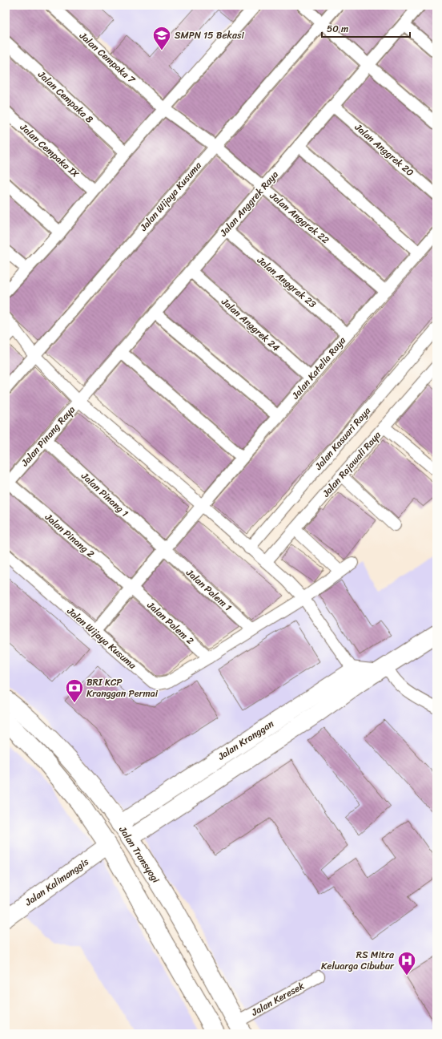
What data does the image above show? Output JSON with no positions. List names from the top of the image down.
{
  "streets": {
    "highway": ["Jalan Transyogi"],
    "main road": ["Jalan Kranggan", "Jalan Kalimanggis"],
    "street": [
      "Jalan Cempaka 7",
      "Jalan Cempaka 8",
      "Jalan Anggrek 20",
      "Jalan Cempaka IX",
      "Jalan Wijaya Kusuma",
      "Jalan Anggrek Raya",
      "Jalan Anggrek 22",
      "Jalan Anggrek 23",
      "Jalan Anggrek 24",
      "Jalan Katelia Raya",
      "Jalan Pinang Raya",
      "Jalan Kasuari Raya",
      "Jalan Rajawali Raya",
      "Jalan Pinang 1",
      "Jalan Pinang 2",
      "Jalan Palem 1",
      "Jalan Palem 2",
      "Jalan Keresek"
    ]
  },
  "crossings": [
    ["Jalan Cempaka 7", "Jalan Wijaya Kusuma"],
    ["Jalan Cempaka 7", "Jalan Anggrek 22"],
    ["Jalan Anggrek 20", "Jalan Anggrek Raya"],
    ["Jalan Wijaya Kusuma", "Jalan Anggrek 22"],
    ["Jalan Wijaya Kusuma", "Jalan Katelia Raya"],
    ["Jalan Wijaya Kusuma", "Jalan Palem 1"],
    ["Jalan Wijaya Kusuma", "Jalan Palem 2"],
    ["Jalan Anggrek Raya", "Jalan Anggrek 22"],
    ["Jalan Anggrek Raya", "Jalan Anggrek 23"],
    ["Jalan Anggrek Raya", "Jalan Anggrek 24"],
    ["Jalan Anggrek Raya", "Jalan Pinang Raya"],
    ["Jalan Anggrek 22", "Jalan Katelia Raya"],
    ["Jalan Anggrek 23", "Jalan Katelia Raya"],
    ["Jalan Anggrek 24", "Jalan Katelia Raya"],
    ["Jalan Katelia Raya", "Jalan Pinang 1"],
    ["Jalan Katelia Raya", "Jalan Pinang 2"],
    ["Jalan Katelia Raya", "Jalan Palem 1"],
    ["Jalan Katelia Raya", "Jalan Palem 2"],
    ["Jalan Pinang Raya", "Jalan Pinang 1"],
    ["Jalan Pinang Raya", "Jalan Pinang 2"],
    ["Jalan Pinang 1", "Jalan Palem 1"],
    ["Jalan Pinang 2", "Jalan Palem 2"],
    ["Jalan Kranggan", "Jalan Transyogi"],
    ["Jalan Transyogi", "Jalan Keresek"]
  ],
  "places": {
    "school or university": ["SMPN 15 Bekasi"],
    "bank": ["BRI KCP Kranggan Permai"],
    "hospital": ["RS Mitra Keluarga Cibubur"]
  },
  "scale_bar": "50 m"
}
